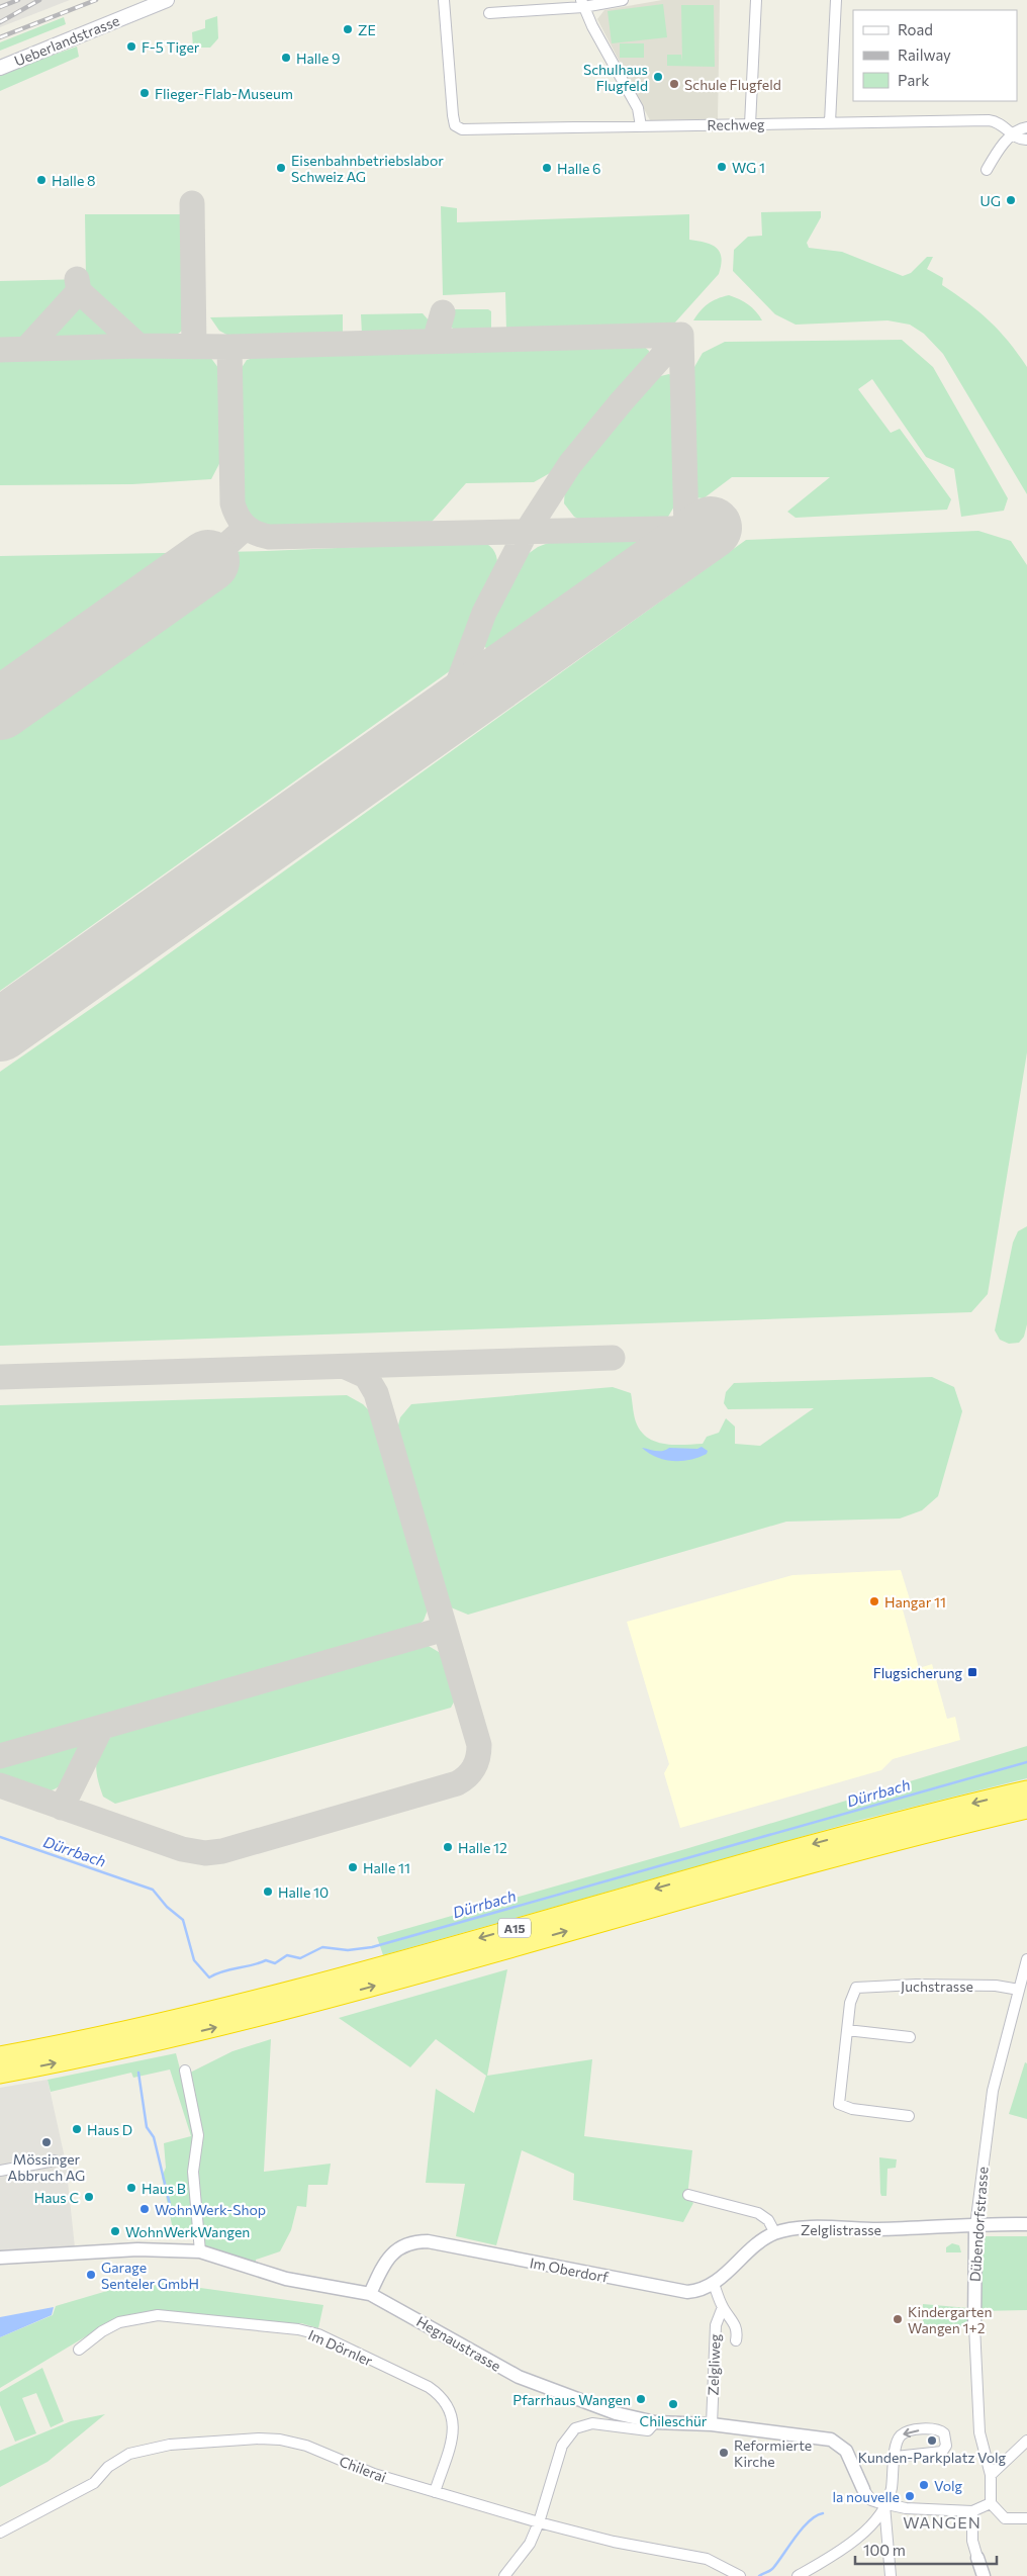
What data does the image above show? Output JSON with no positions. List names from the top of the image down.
{
  "streets": {
    "highway": ["A15"],
    "main road": ["Ueberlandstrasse"],
    "street": [
      "Rechweg",
      "Juchstrasse",
      "Dübendorfstrasse",
      "Zelglistrasse",
      "Im Oberdorf",
      "Hegnaustrasse",
      "Im Dörnler",
      "Zelgliweg",
      "Chilerai"
    ]
  },
  "crossings": [
    ["Juchstrasse", "Dübendorfstrasse"],
    ["Dübendorfstrasse", "Zelglistrasse"],
    ["Zelglistrasse", "Im Oberdorf"],
    ["Im Oberdorf", "Hegnaustrasse"],
    ["Im Oberdorf", "Zelgliweg"],
    ["Hegnaustrasse", "Zelgliweg"],
    ["Im Dörnler", "Chilerai"]
  ],
  "districts": ["WANGEN"],
  "water": ["Dürrbach"],
  "places": {
    "other": [
      "ZE",
      "F-5 Tiger",
      "Halle 9",
      "Schulhaus Flugfeld",
      "Schule Flugfeld",
      "Flieger-Flab-Museum",
      "WG 1",
      "Eisenbahnbetriebslabor Schweiz AG",
      "Halle 6",
      "Halle 8",
      "UG",
      "Hangar 11",
      "Halle 12",
      "Halle 11",
      "Halle 10",
      "Haus D",
      "Mössinger Abbruch AG",
      "Haus B",
      "Haus C",
      "WohnWerk-Shop",
      "WohnWerkWangen",
      "Garage Senteler GmbH",
      "Kindergarten Wangen 1+2",
      "Pfarrhaus Wangen",
      "Chileschür",
      "Kunden-Parkplatz Volg",
      "Reformierte Kirche",
      "Volg",
      "la nouvelle"
    ],
    "transit": ["Flugsicherung"]
  },
  "legend": ["Road", "Railway", "Park"],
  "scale_bar": "100 m"
}
